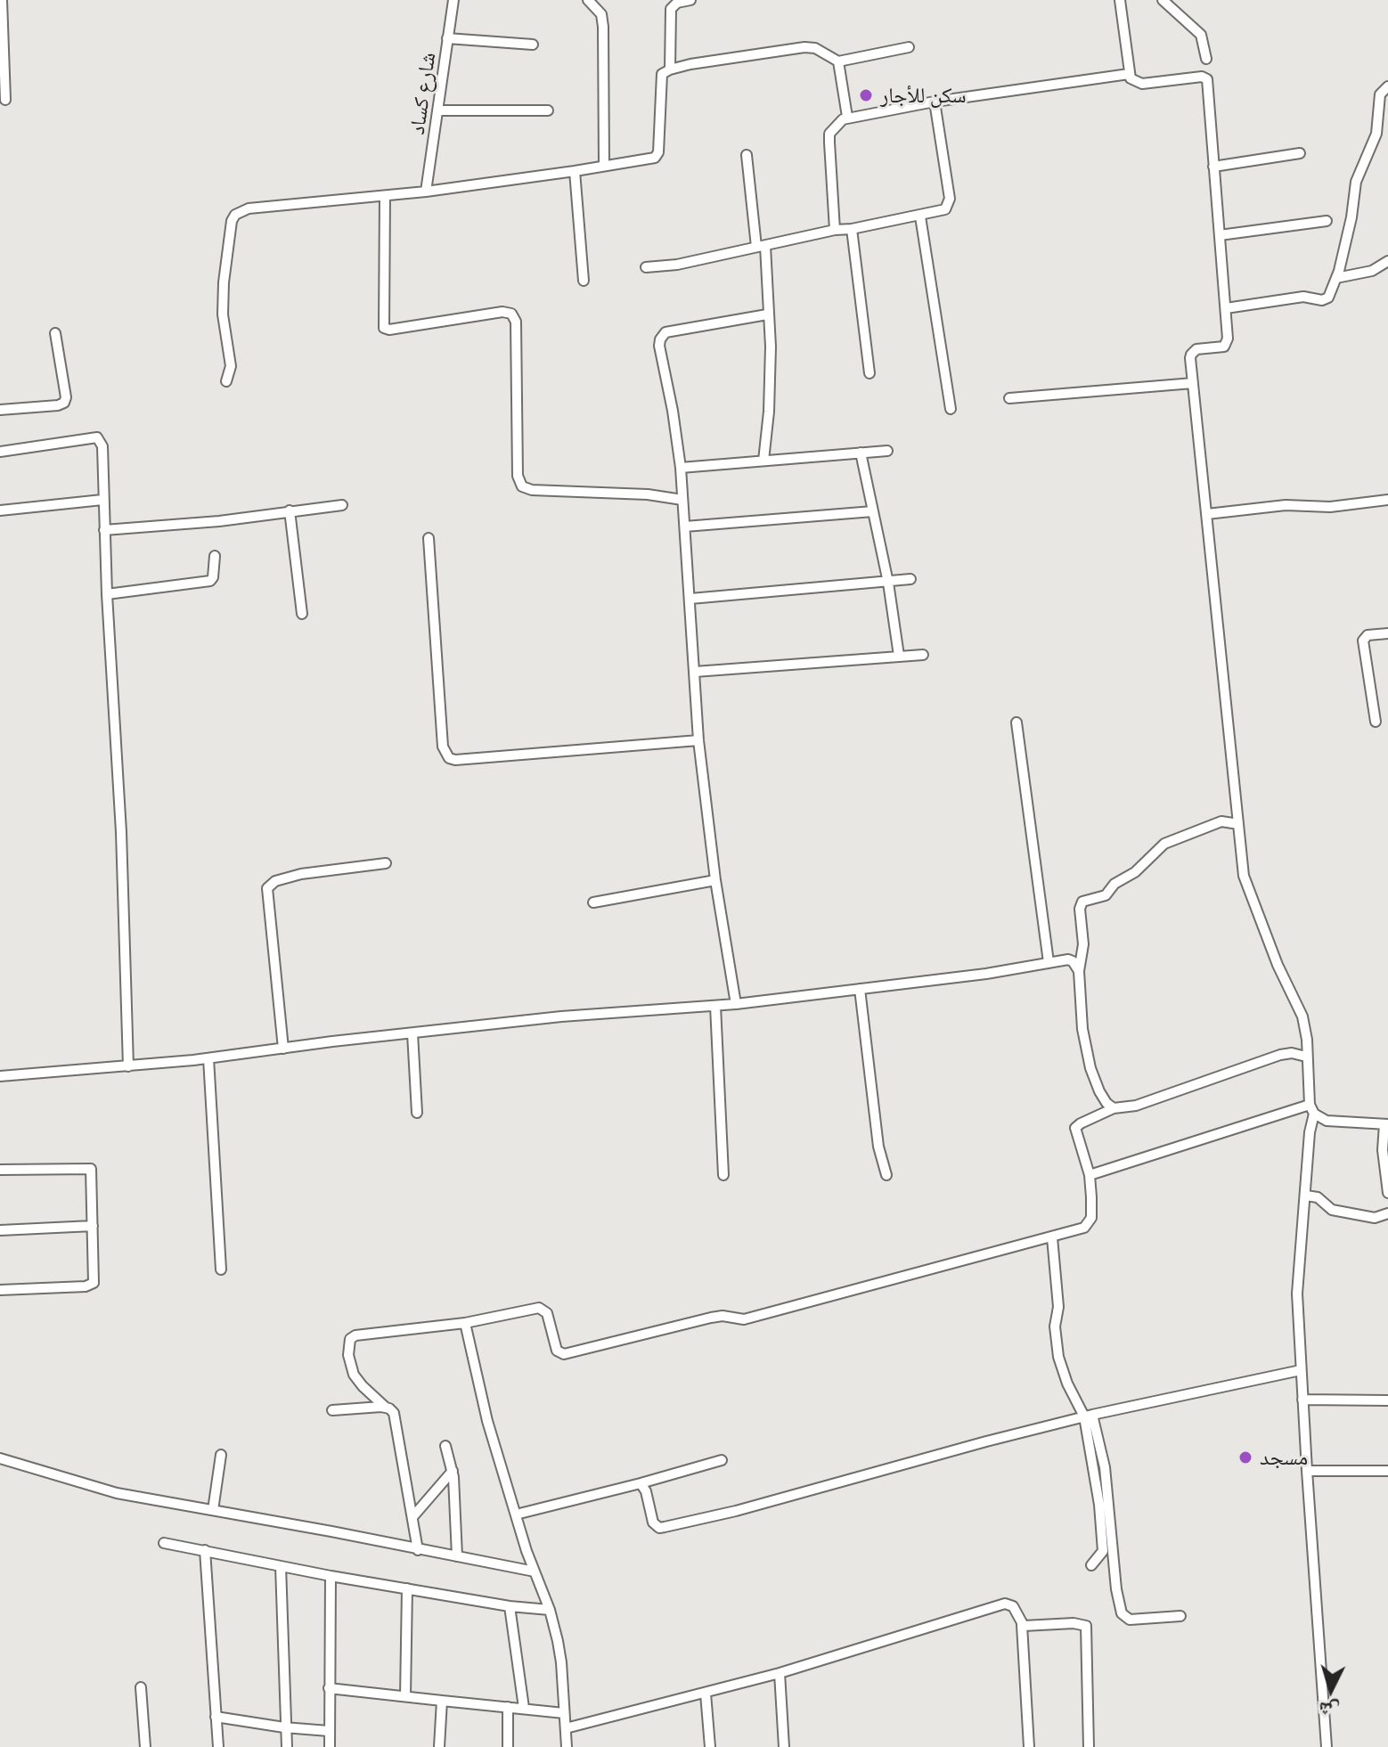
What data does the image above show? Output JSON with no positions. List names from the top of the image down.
{
  "streets": {
    "street": ["شارع كساد"]
  },
  "places": ["سكن للأجار", "مسجد"],
  "north": "bottom"
}
